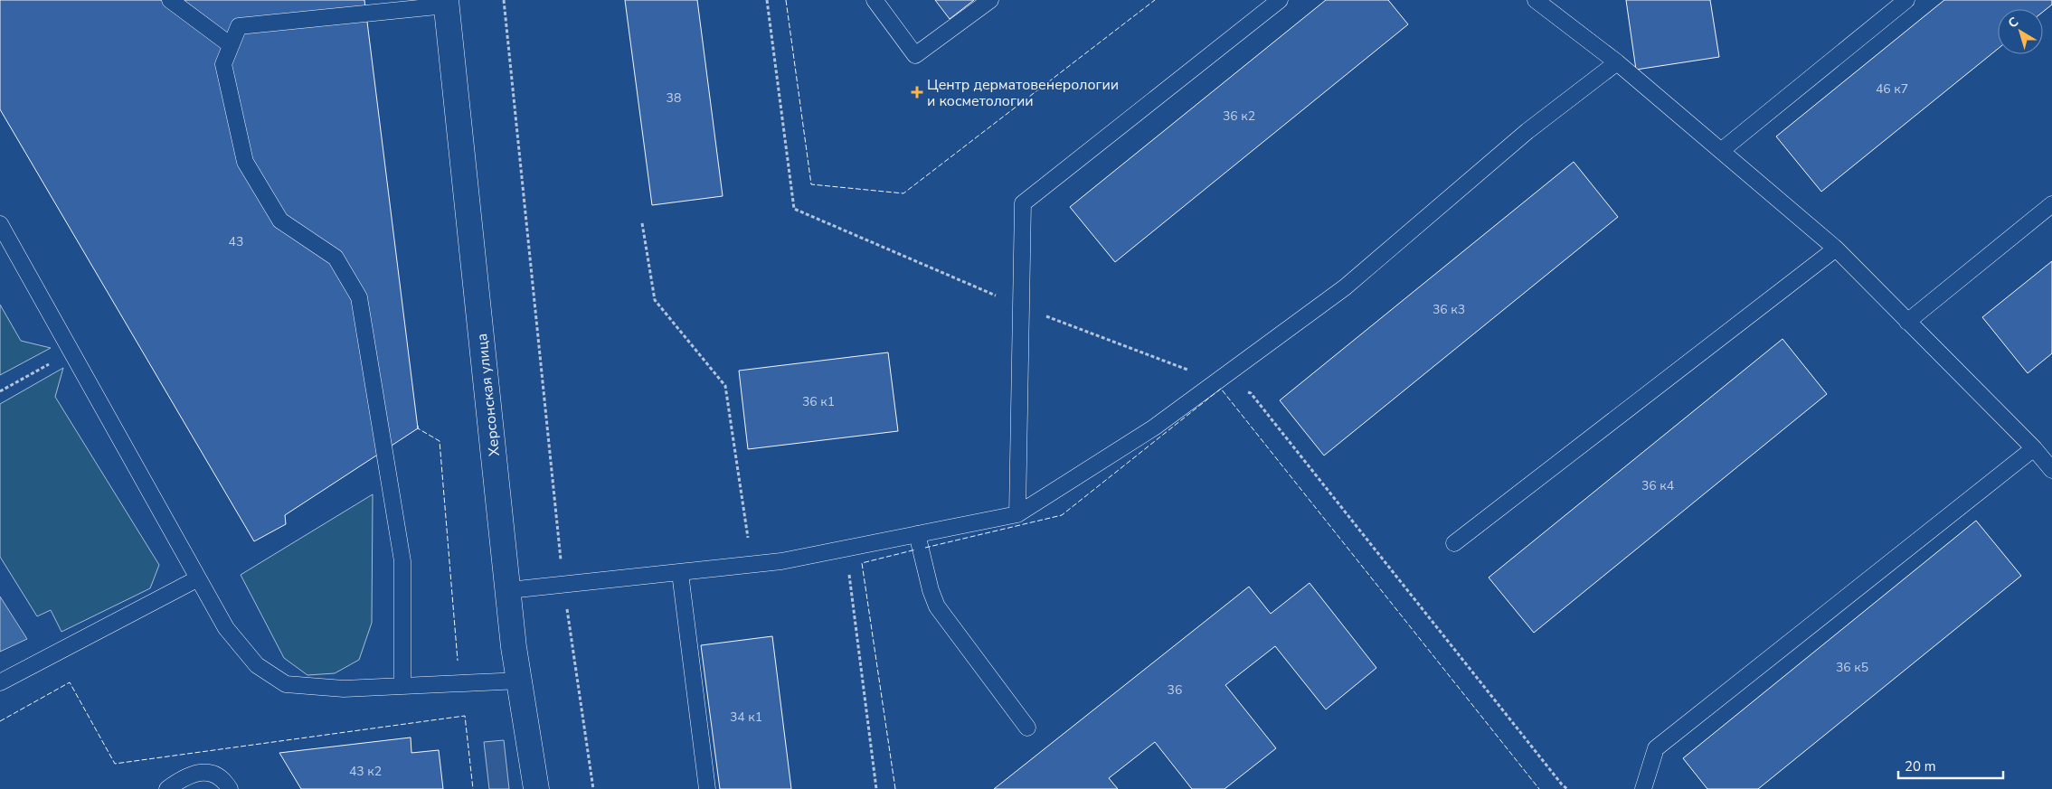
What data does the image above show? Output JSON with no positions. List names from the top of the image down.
{
  "streets": {
    "street": ["Херсонская улица"]
  },
  "places": {
    "health": ["Центр дерматовенерологии и косметологии"]
  },
  "house_numbers": [
    "46 к7",
    "38",
    "36 к2",
    "43",
    "36 к3",
    "36 к1",
    "36 к4",
    "36 к5",
    "36",
    "34 к1",
    "43 к2"
  ],
  "scale_bar": "20 m",
  "north": "top left"
}
